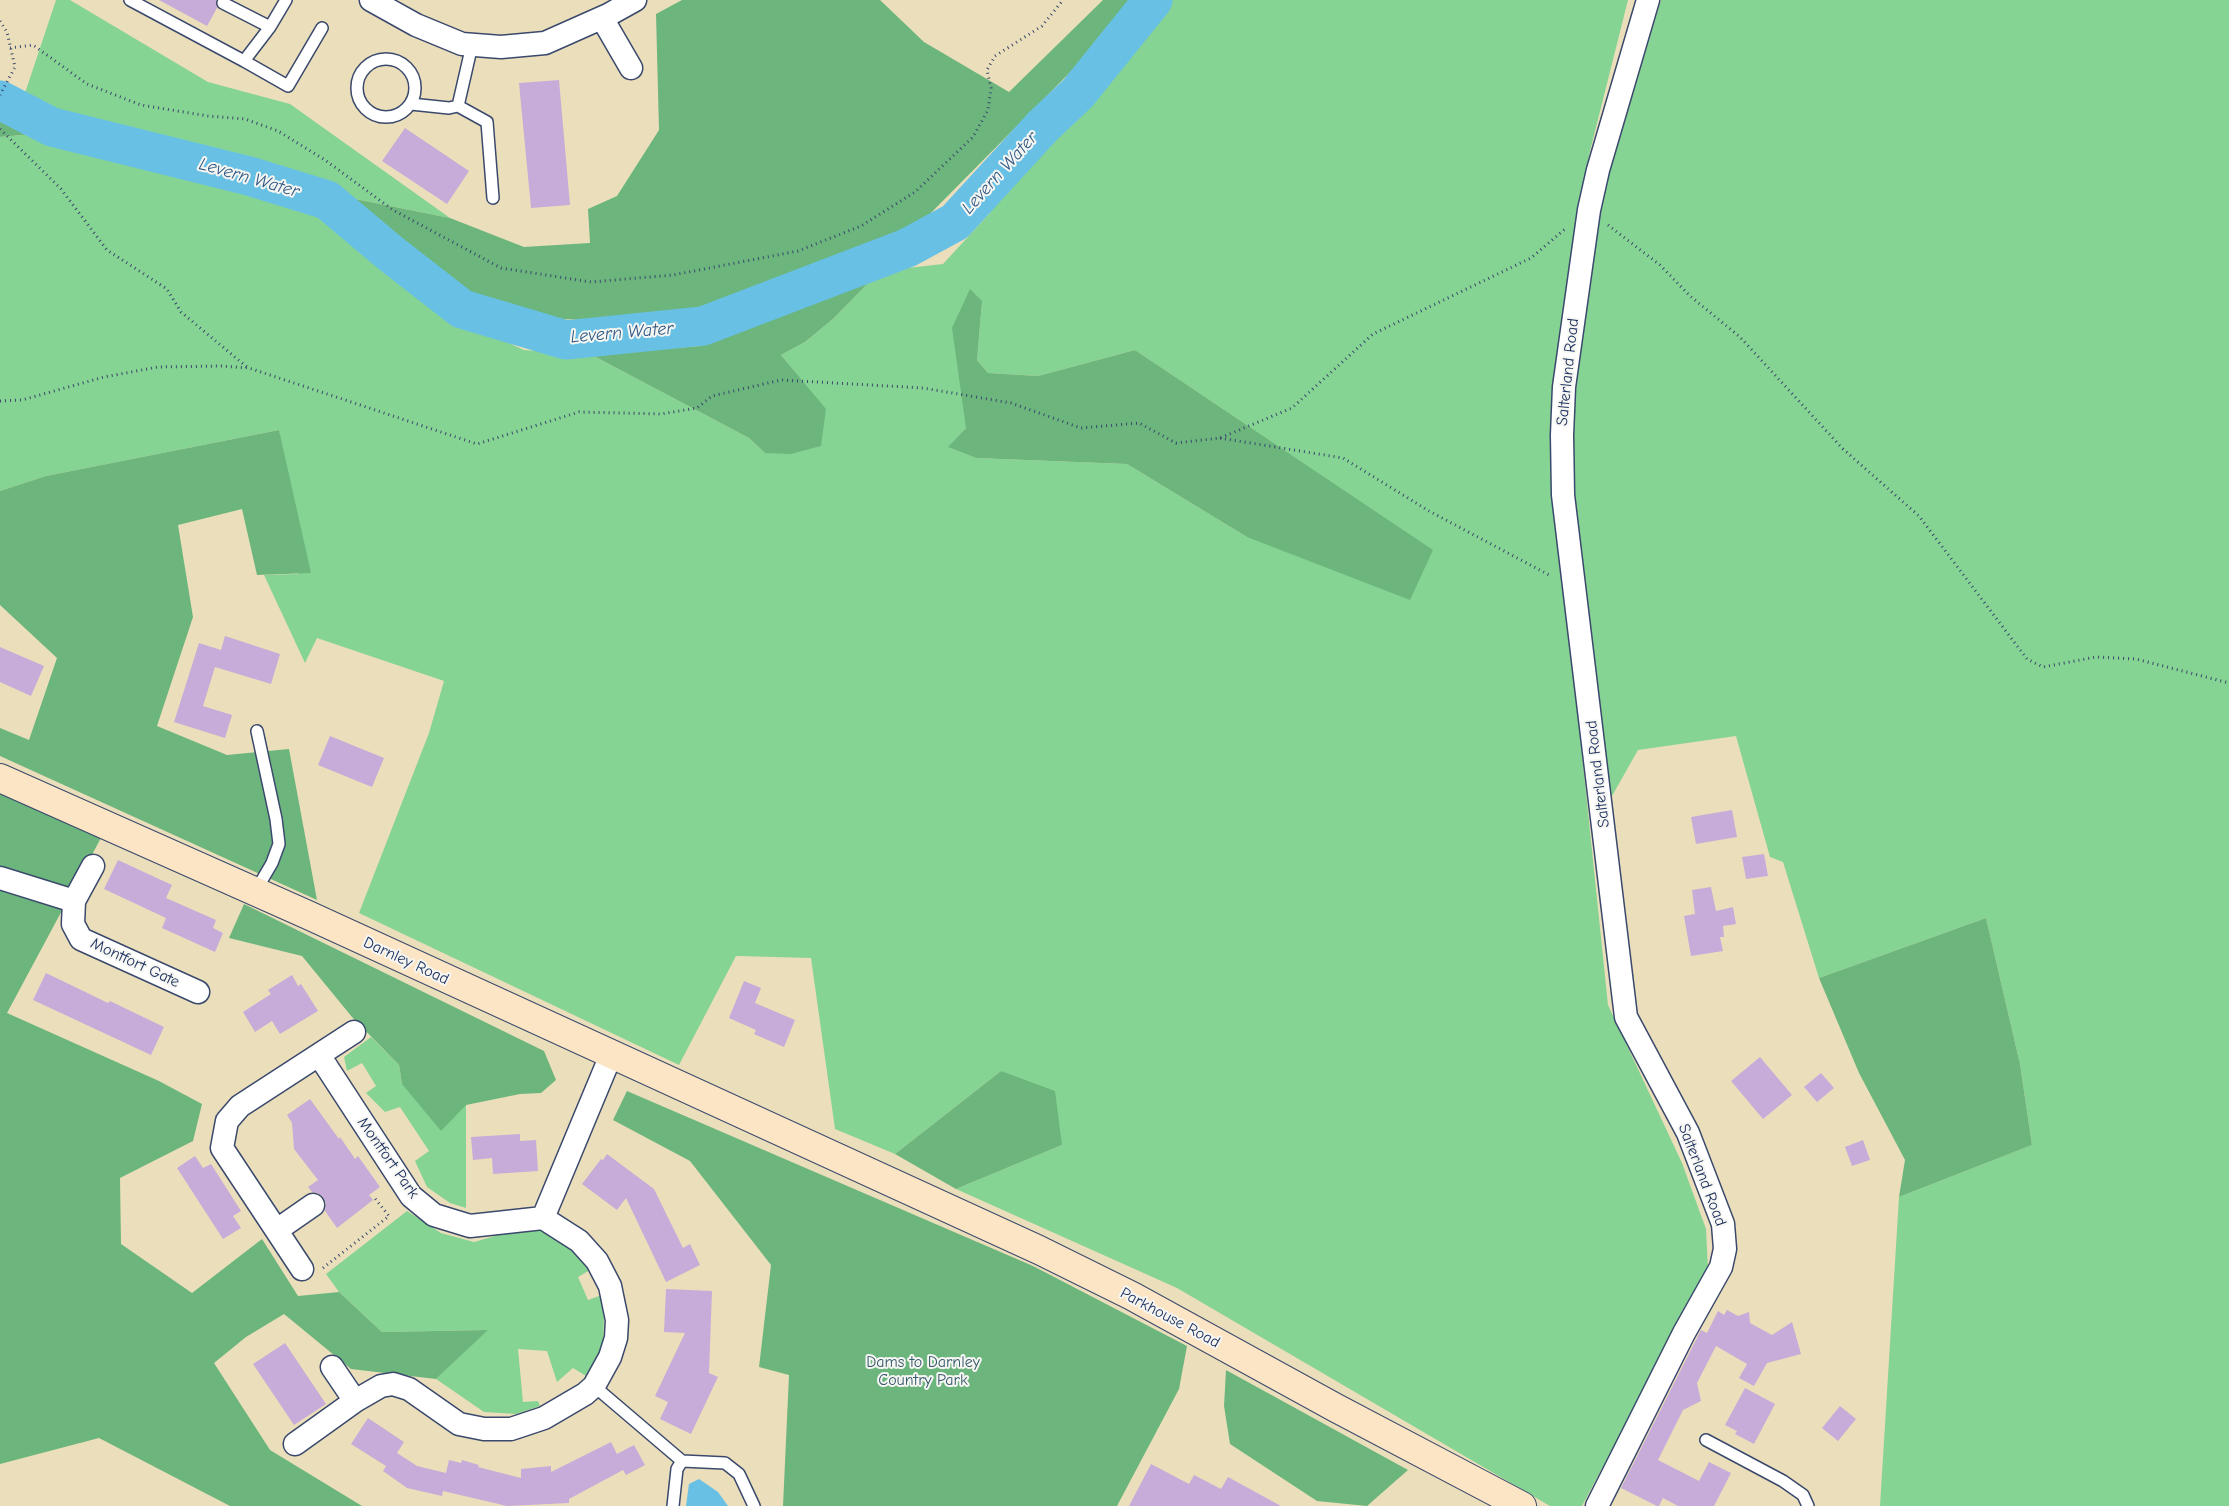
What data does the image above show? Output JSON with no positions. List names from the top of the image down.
{
  "streets": {
    "main road": ["Darnley Road", "Parkhouse Road"],
    "street": ["Salterland Road", "Montfort Gate", "Montfort Park"]
  },
  "crossings": [
    ["Darnley Road", "Parkhouse Road"]
  ],
  "water": ["Levern Water"],
  "parks": ["Dams to Darnley Country Park"]
}
